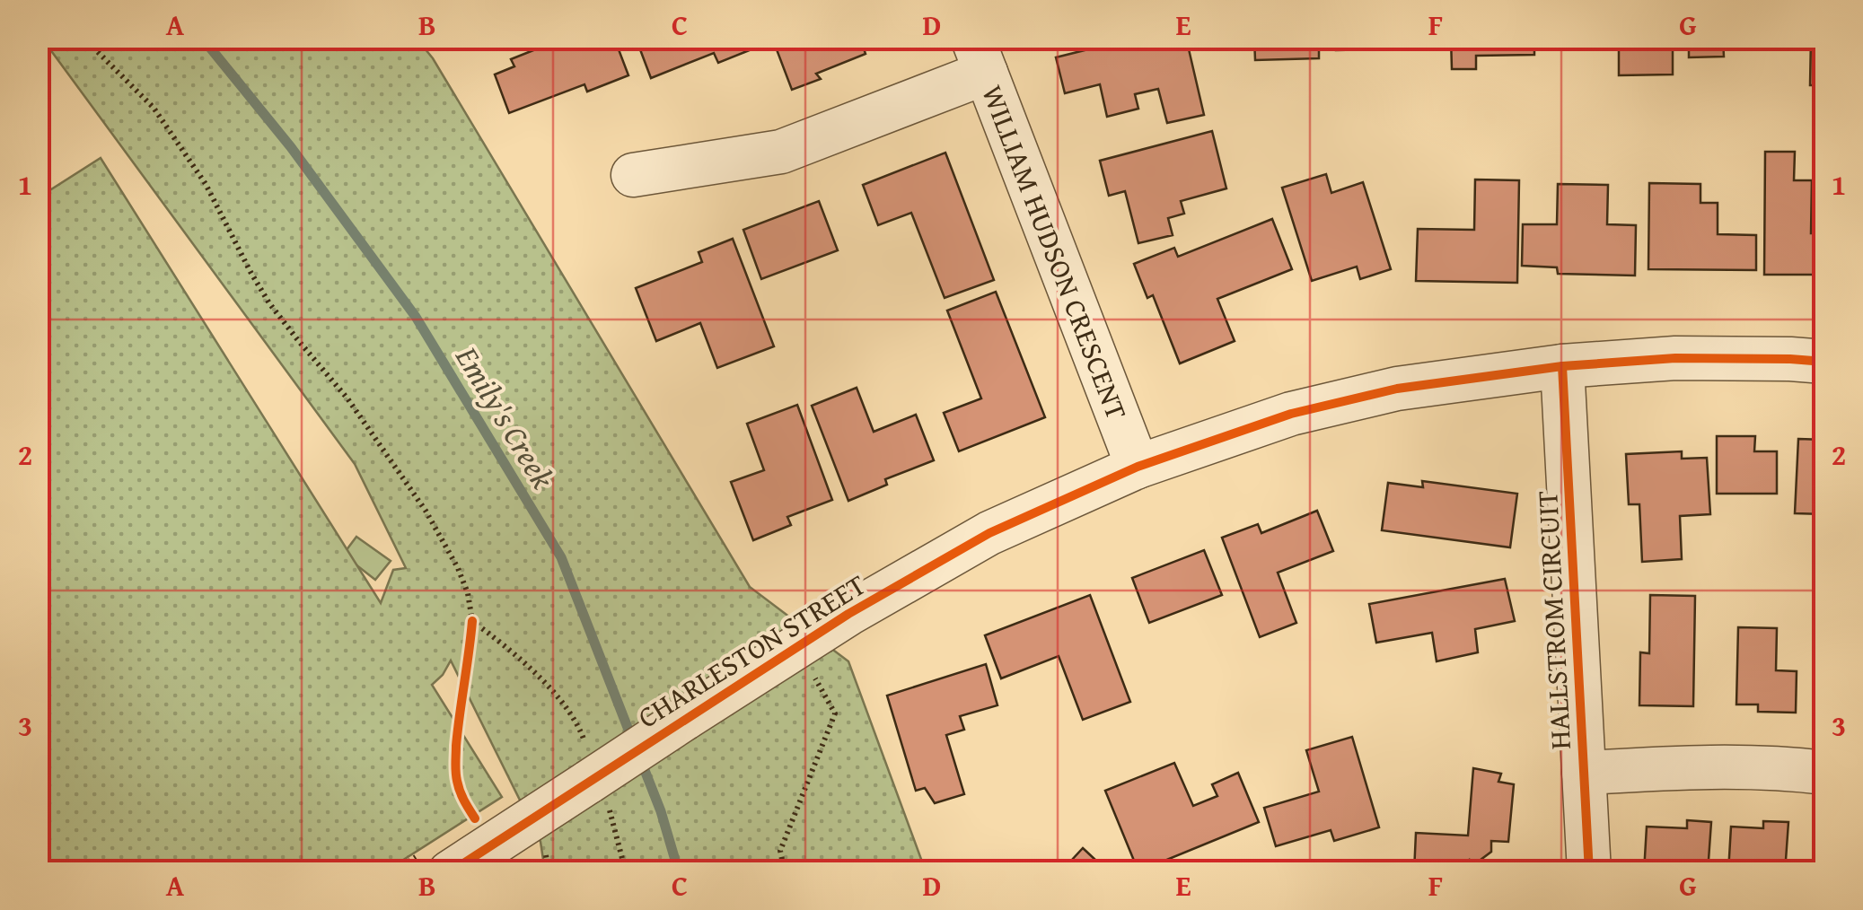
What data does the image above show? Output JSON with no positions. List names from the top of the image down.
{
  "streets": {
    "street": ["WILLIAM HUDSON CRESCENT", "HALLSTROM CIRCUIT", "CHARLESTON STREET"]
  },
  "crossings": [
    ["WILLIAM HUDSON CRESCENT", "CHARLESTON STREET"],
    ["HALLSTROM CIRCUIT", "CHARLESTON STREET"]
  ],
  "water": ["Emily's Creek"],
  "grid": {
    "columns": [
      "A",
      "B",
      "C",
      "D",
      "E",
      "F",
      "G"
    ],
    "rows": ["1", "2", "3"]
  }
}
